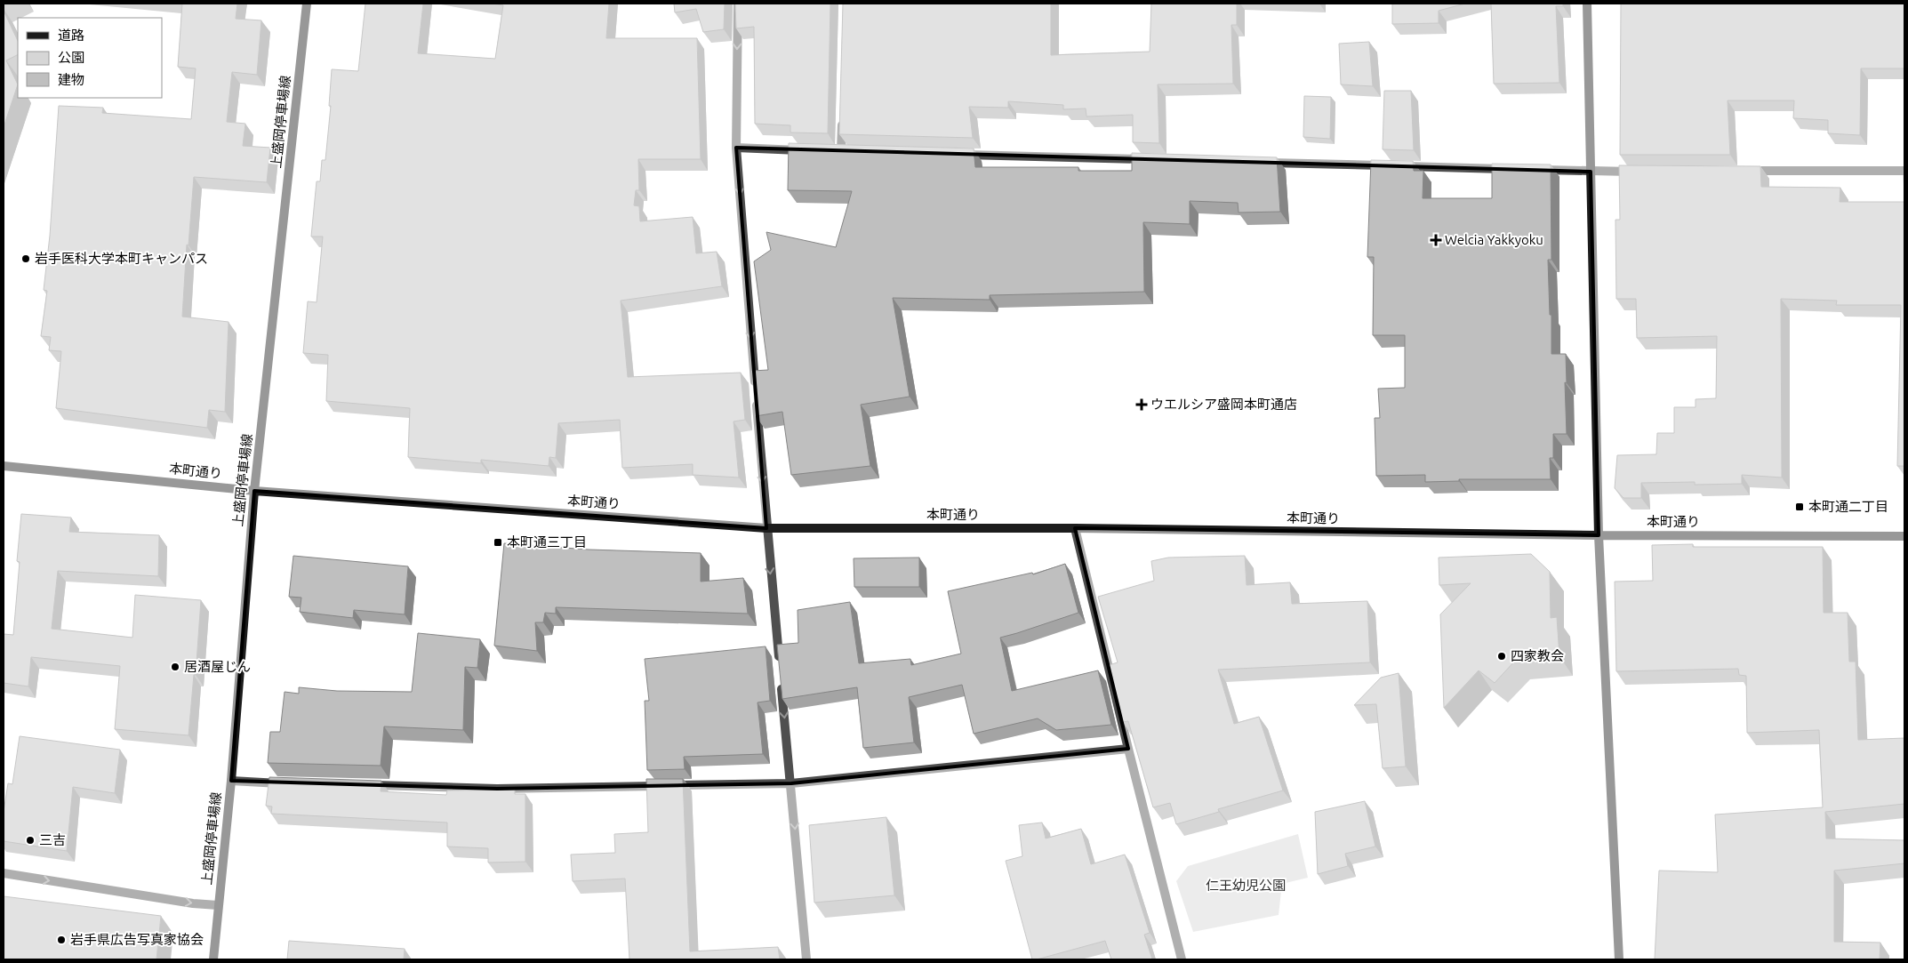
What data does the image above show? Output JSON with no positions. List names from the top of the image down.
{
  "streets": {
    "street": ["上盛岡停車場線", "本町通り"]
  },
  "crossings": [
    ["上盛岡停車場線", "本町通り"]
  ],
  "parks": ["仁王幼児公園"],
  "places": {
    "health": ["Welcia Yakkyoku", "ウエルシア盛岡本町通店"],
    "other": [
      "岩手医科大学本町キャンパス",
      "四家教会",
      "居酒屋じん",
      "三吉",
      "岩手県広告写真家協会"
    ],
    "transit": ["本町通二丁目", "本町通三丁目"]
  },
  "legend": ["道路", "公園", "建物"]
}
